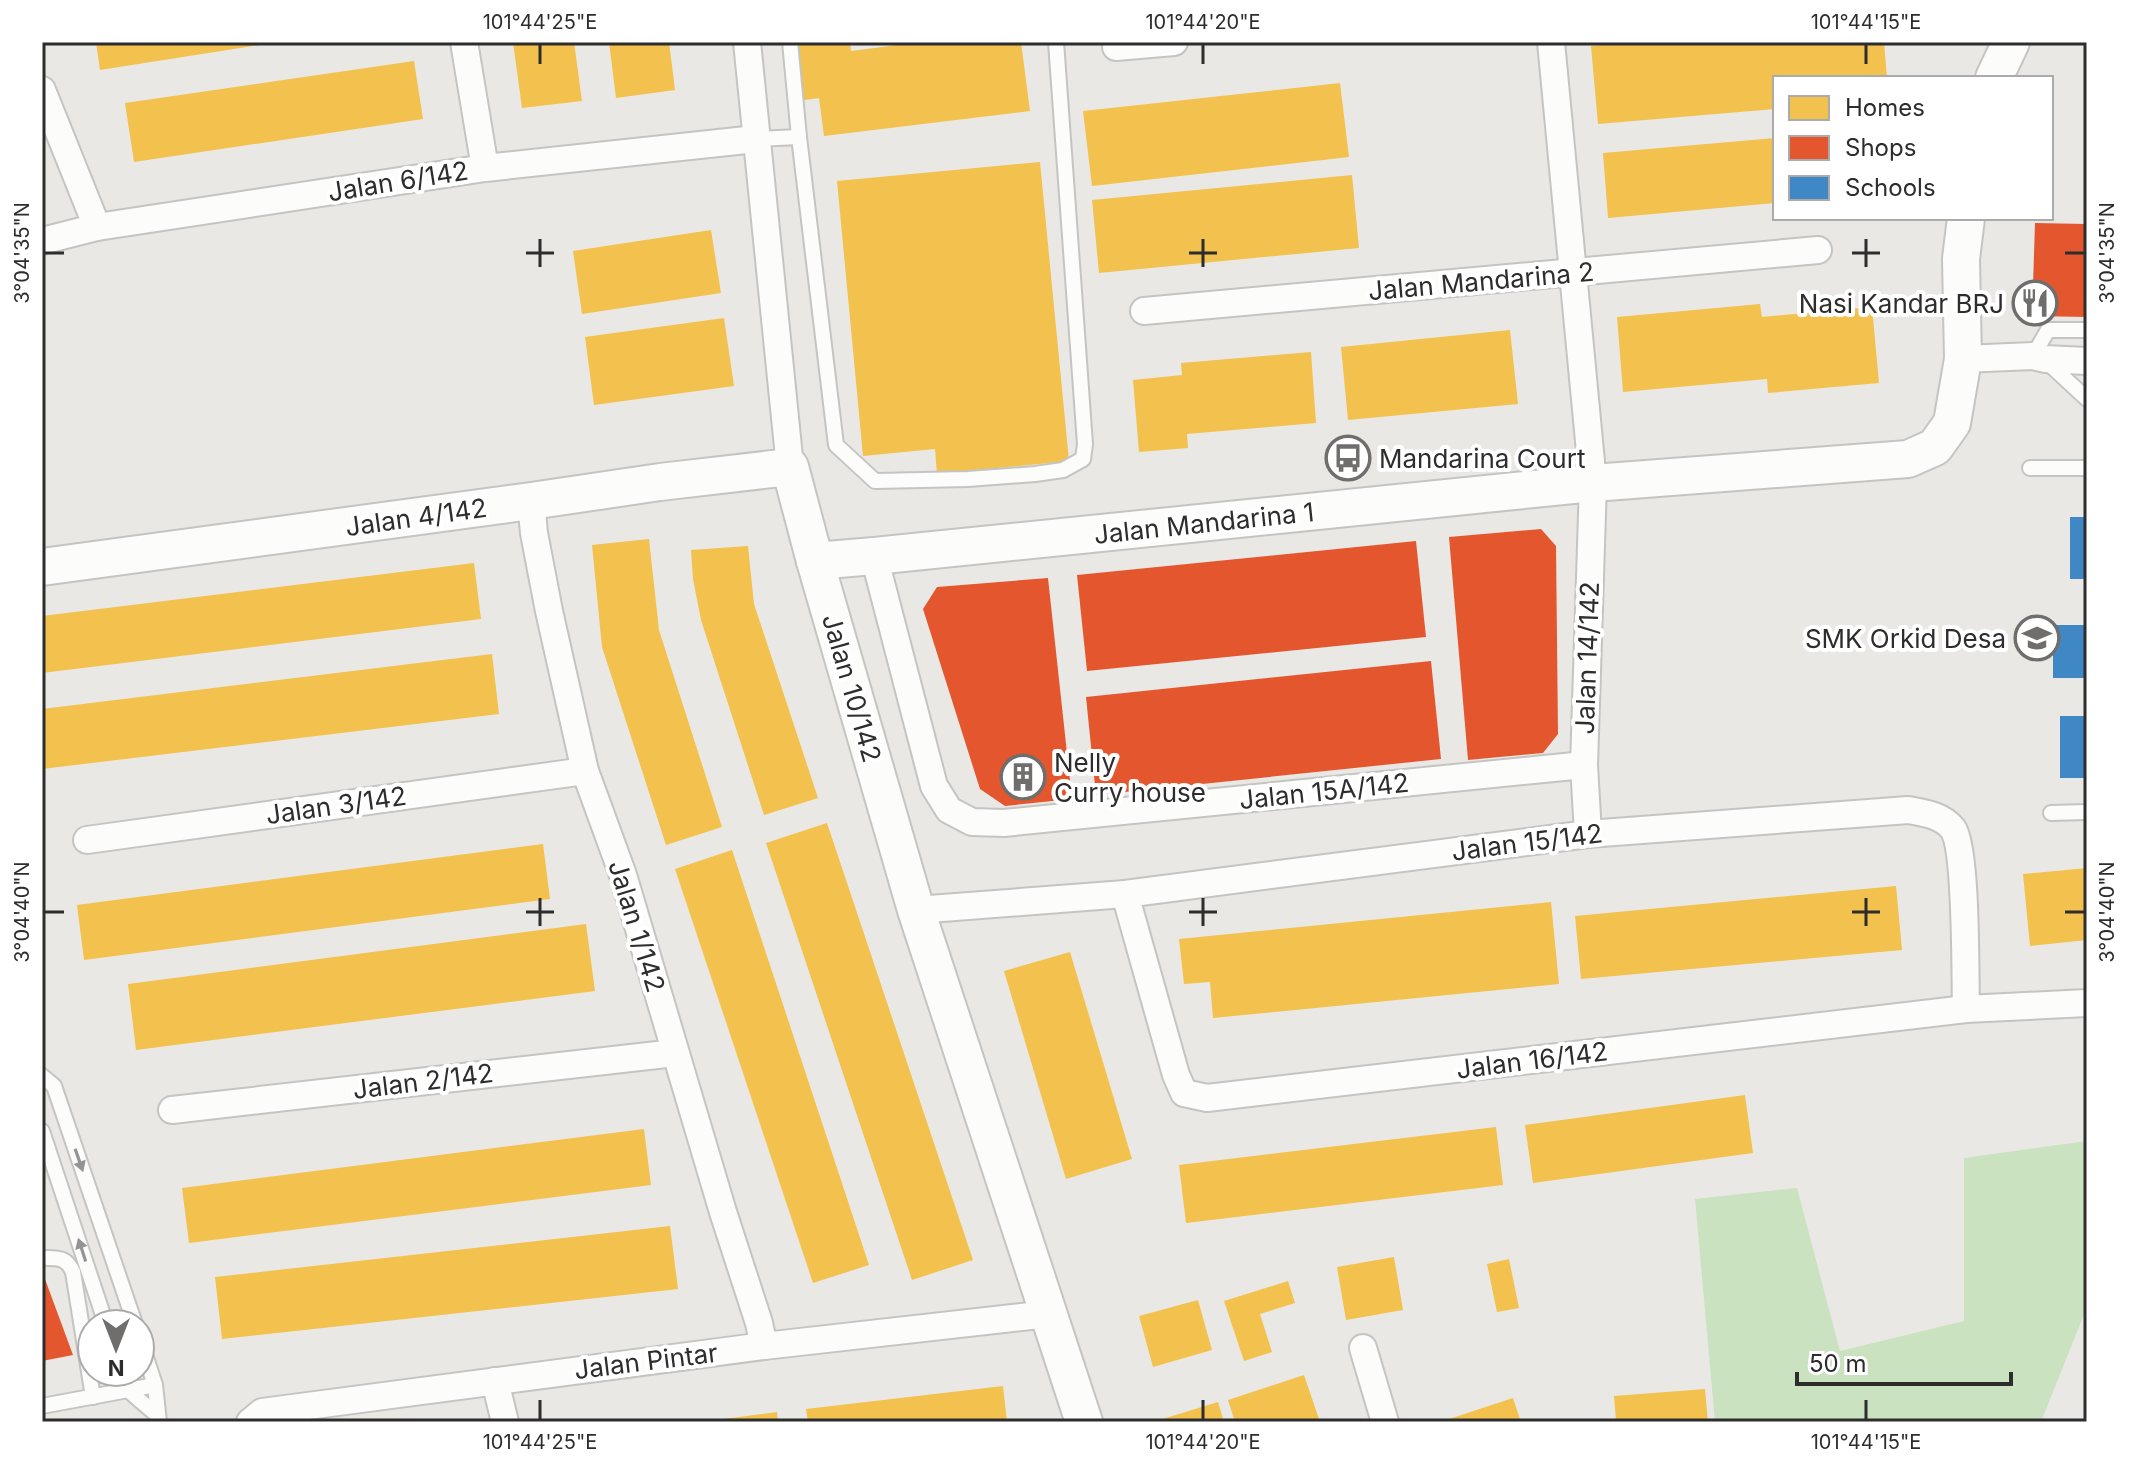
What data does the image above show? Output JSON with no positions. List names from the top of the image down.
{
  "streets": {
    "street": [
      "Jalan 6/142",
      "Jalan Mandarina 2",
      "Jalan 4/142",
      "Jalan Mandarina 1",
      "Jalan 14/142",
      "Jalan 10/142",
      "Jalan 15A/142",
      "Jalan 3/142",
      "Jalan 15/142",
      "Jalan 1/142",
      "Jalan 16/142",
      "Jalan 2/142",
      "Jalan Pintar"
    ]
  },
  "crossings": [
    ["Jalan 6/142", "Jalan 10/142"],
    ["Jalan 4/142", "Jalan 10/142"],
    ["Jalan 4/142", "Jalan 1/142"],
    ["Jalan Mandarina 1", "Jalan 14/142"],
    ["Jalan Mandarina 1", "Jalan 10/142"],
    ["Jalan Mandarina 1", "Jalan 15A/142"],
    ["Jalan 14/142", "Jalan 15A/142"],
    ["Jalan 14/142", "Jalan 15/142"],
    ["Jalan 10/142", "Jalan 15/142"],
    ["Jalan 10/142", "Jalan Pintar"],
    ["Jalan 3/142", "Jalan 1/142"],
    ["Jalan 15/142", "Jalan 16/142"],
    ["Jalan 1/142", "Jalan 2/142"],
    ["Jalan 1/142", "Jalan Pintar"]
  ],
  "places": {
    "restaurant": ["Nasi Kandar BRJ"],
    "bus stop": ["Mandarina Court"],
    "school or university": ["SMK Orkid Desa"],
    "building": ["Nelly Curry house"]
  },
  "legend": ["Homes", "Shops", "Schools"],
  "scale_bar": "50 m",
  "north": "bottom",
  "coordinates": [
    "101°44'25\"E",
    "101°44'20\"E",
    "101°44'15\"E",
    "3°04'35\"N",
    "3°04'40\"N"
  ]
}
